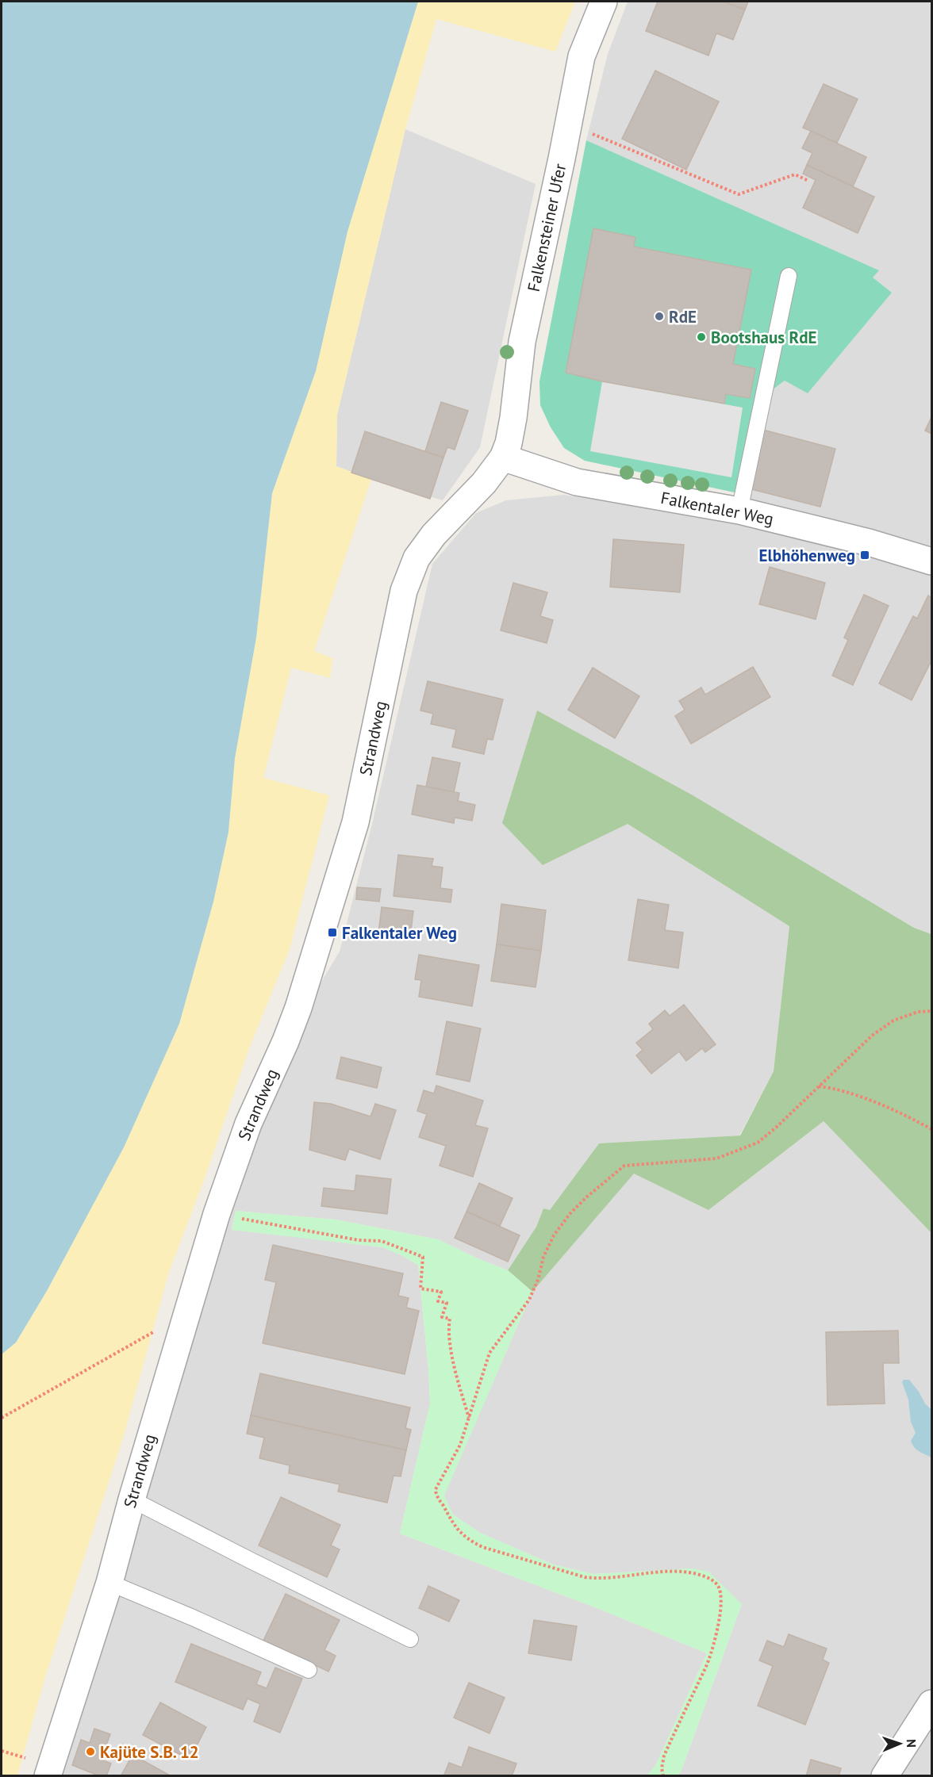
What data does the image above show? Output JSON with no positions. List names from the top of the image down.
{
  "streets": {
    "street": ["Falkensteiner Ufer", "Falkentaler Weg", "Strandweg"]
  },
  "crossings": [
    ["Falkensteiner Ufer", "Falkentaler Weg"],
    ["Falkensteiner Ufer", "Strandweg"],
    ["Falkentaler Weg", "Strandweg"]
  ],
  "places": {
    "other": ["RdE", "Bootshaus RdE", "Kajüte S.B. 12"],
    "transit": ["Elbhöhenweg", "Falkentaler Weg"]
  },
  "north": "right"
}
